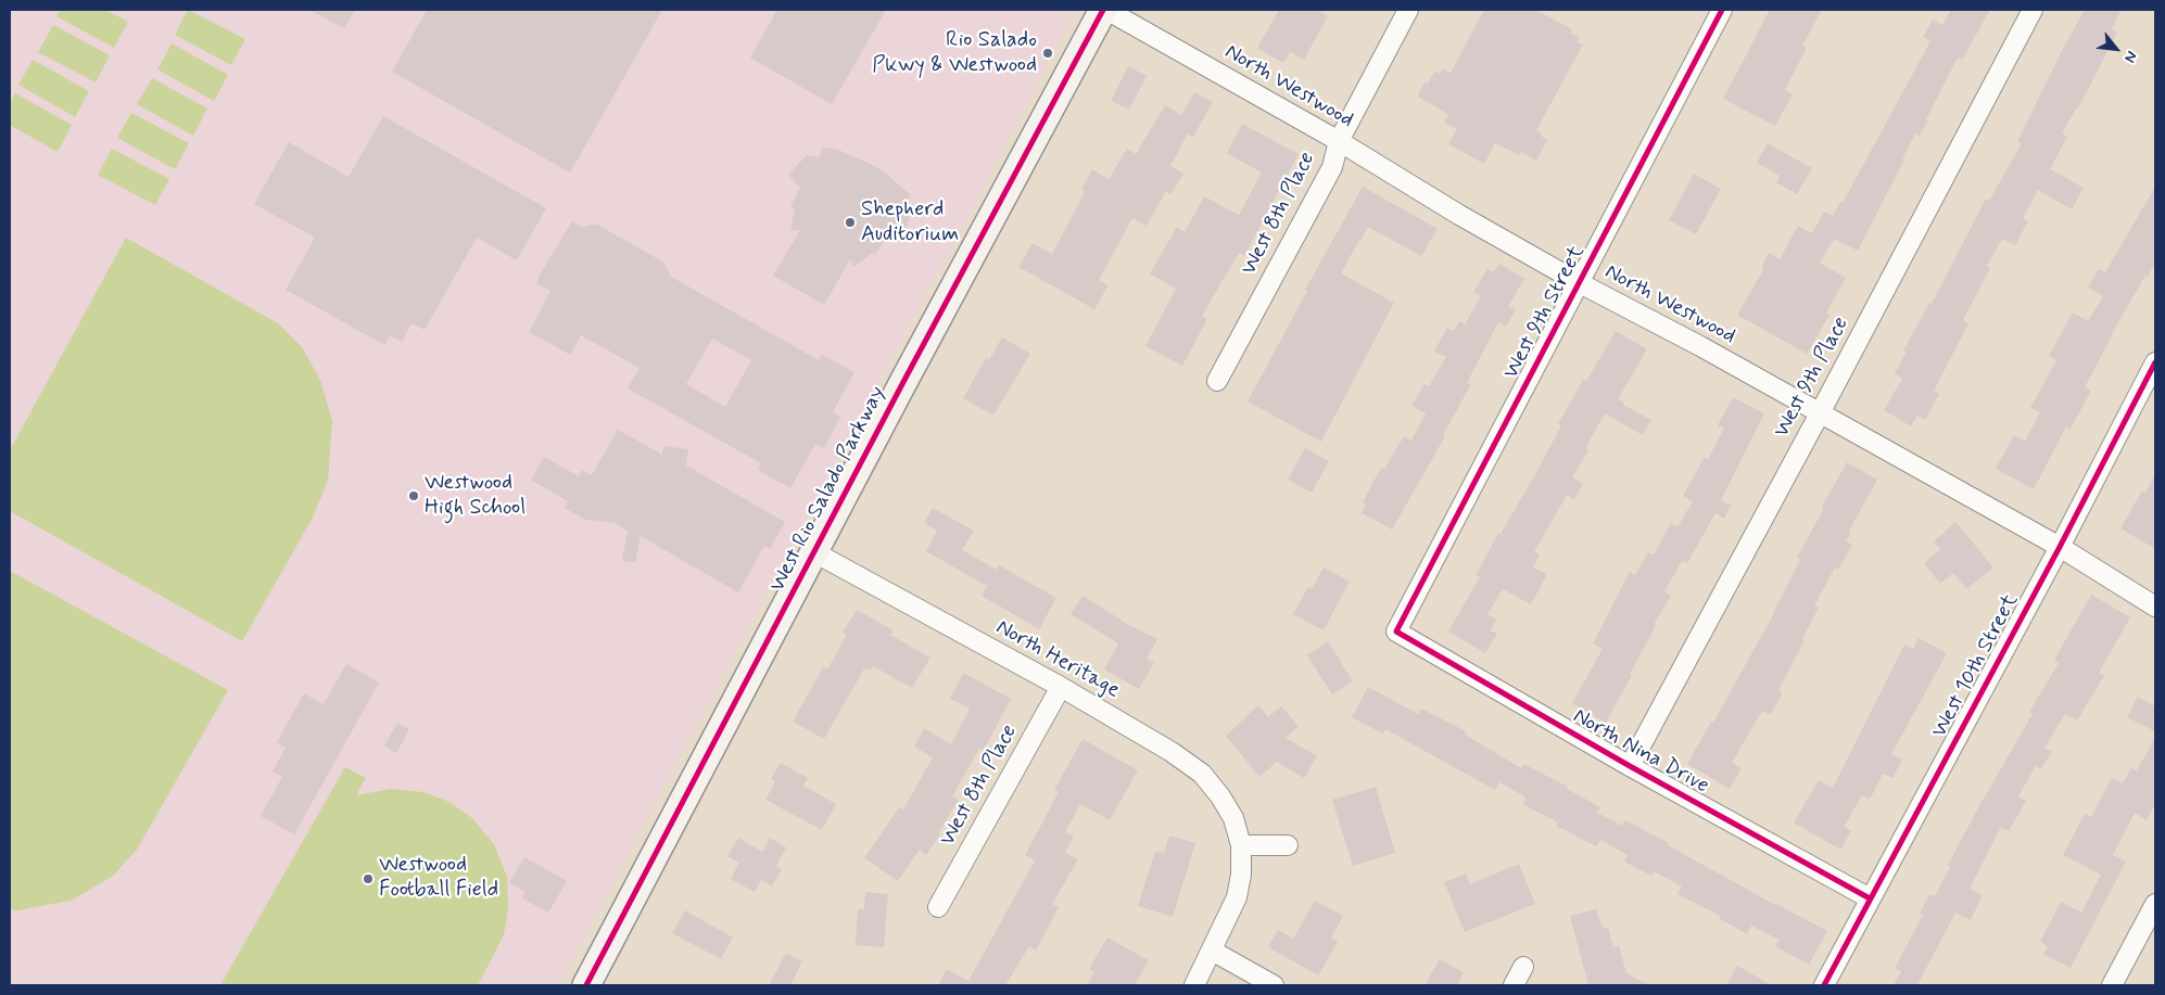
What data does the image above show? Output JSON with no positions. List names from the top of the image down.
{
  "streets": {
    "main road": ["West Rio Salado Parkway"],
    "street": [
      "North Westwood",
      "West 8th Place",
      "West 9th Street",
      "West 9th Place",
      "North Heritage",
      "West 10th Street",
      "North Nina Drive"
    ]
  },
  "crossings": [
    ["North Westwood", "West 8th Place"],
    ["North Westwood", "West 9th Street"],
    ["North Westwood", "West 9th Place"],
    ["North Westwood", "West Rio Salado Parkway"],
    ["North Westwood", "West 10th Street"],
    ["West 8th Place", "North Heritage"],
    ["West 9th Street", "North Nina Drive"],
    ["West 9th Place", "North Nina Drive"],
    ["West Rio Salado Parkway", "North Heritage"],
    ["West 10th Street", "North Nina Drive"]
  ],
  "places": [
    "Rio Salado Pkwy & Westwood",
    "Shepherd Auditorium",
    "Westwood High School",
    "Westwood Football Field"
  ],
  "north": "bottom right"
}
